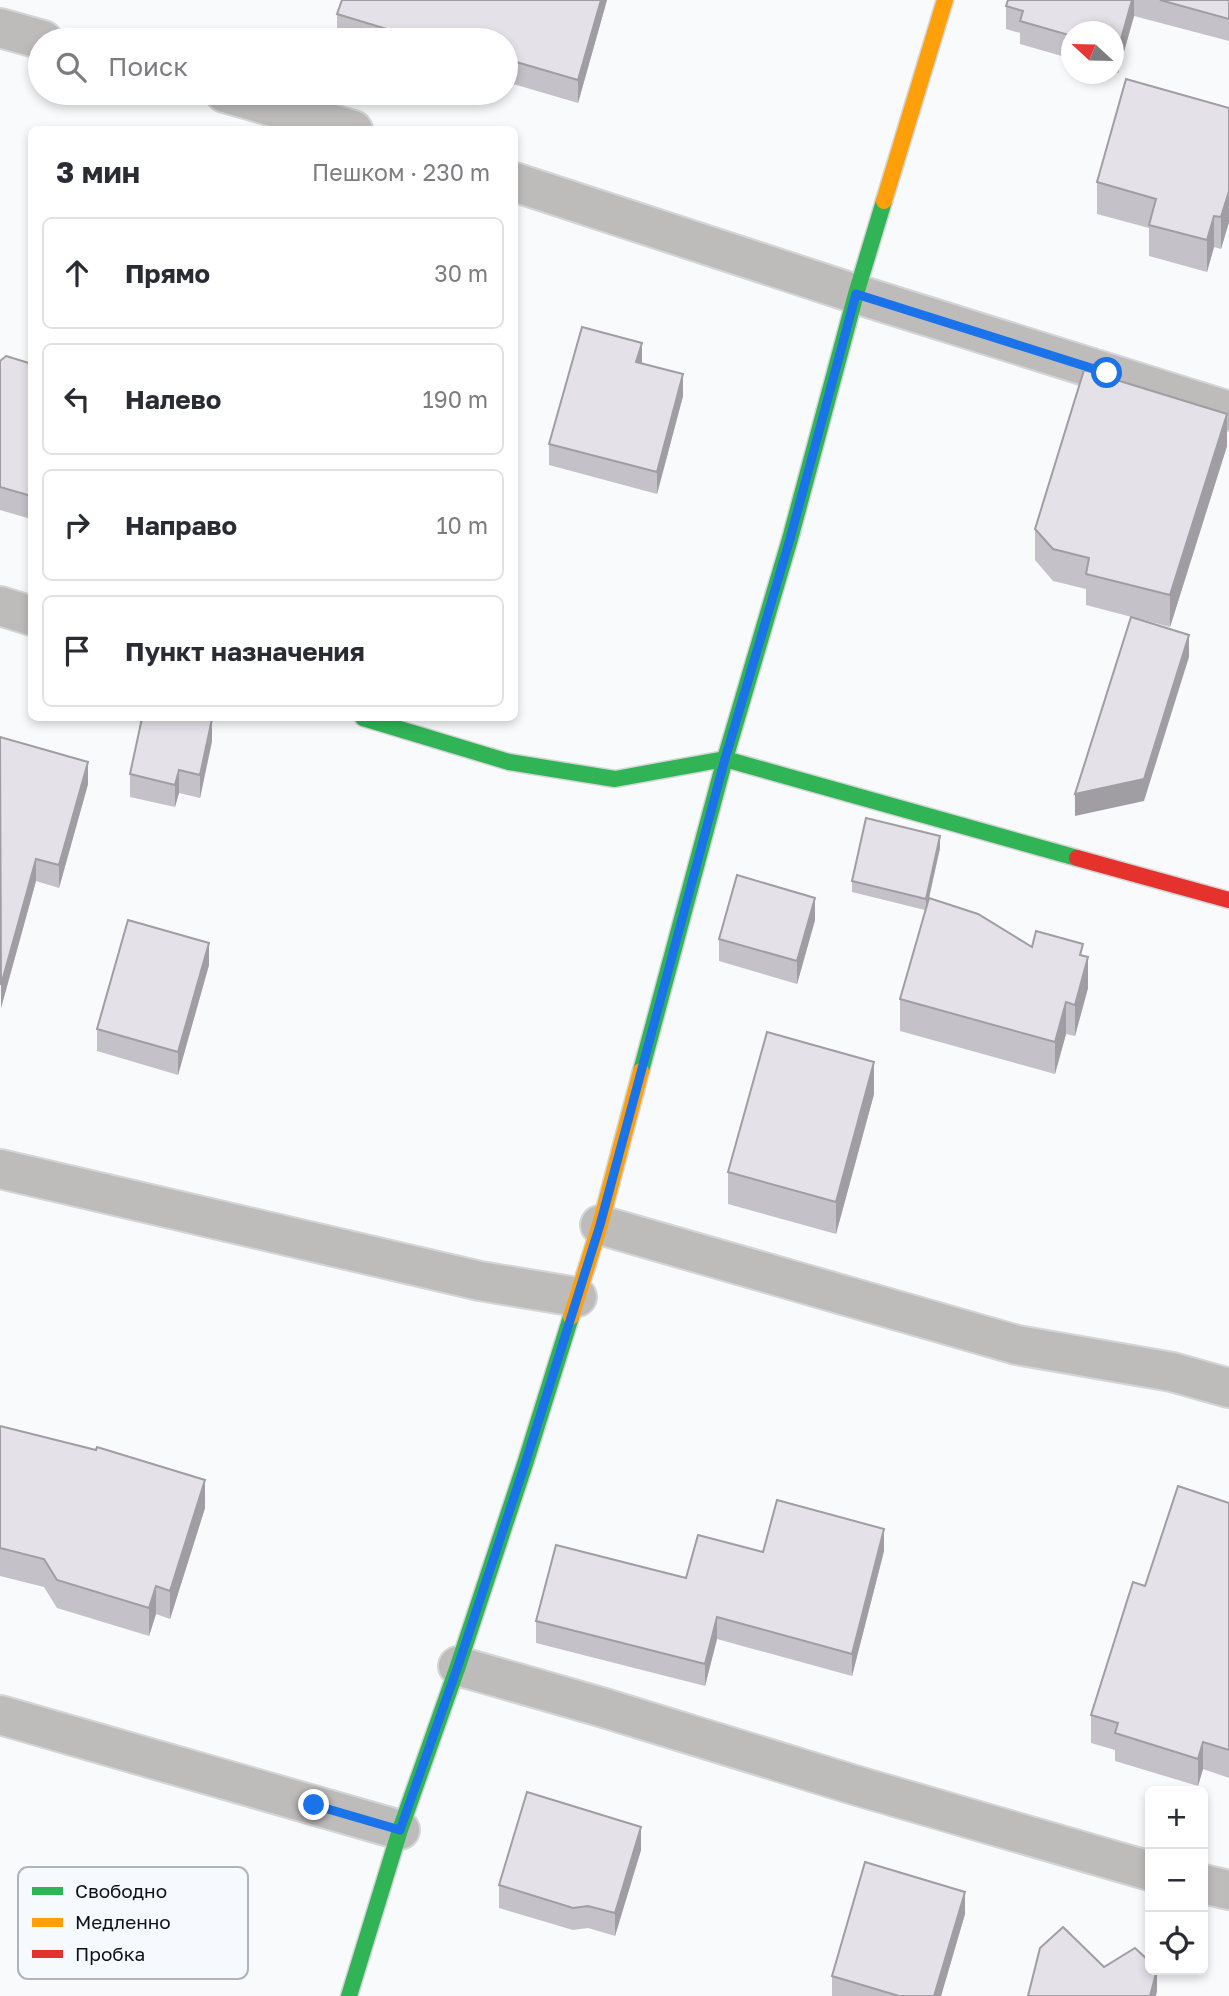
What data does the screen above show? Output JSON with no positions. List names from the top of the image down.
{
  "legend": ["Свободно", "Медленно", "Пробка"],
  "north": "left",
  "page": {
    "search": "Поиск",
    "heading": ["3 мин", "Пешком · 230 m"],
    "list": [
      ["Прямо", "30 m"],
      ["Налево", "190 m"],
      ["Направо", "10 m"],
      "Пункт назначения"
    ],
    "map_buttons": ["+", "−"]
  }
}
